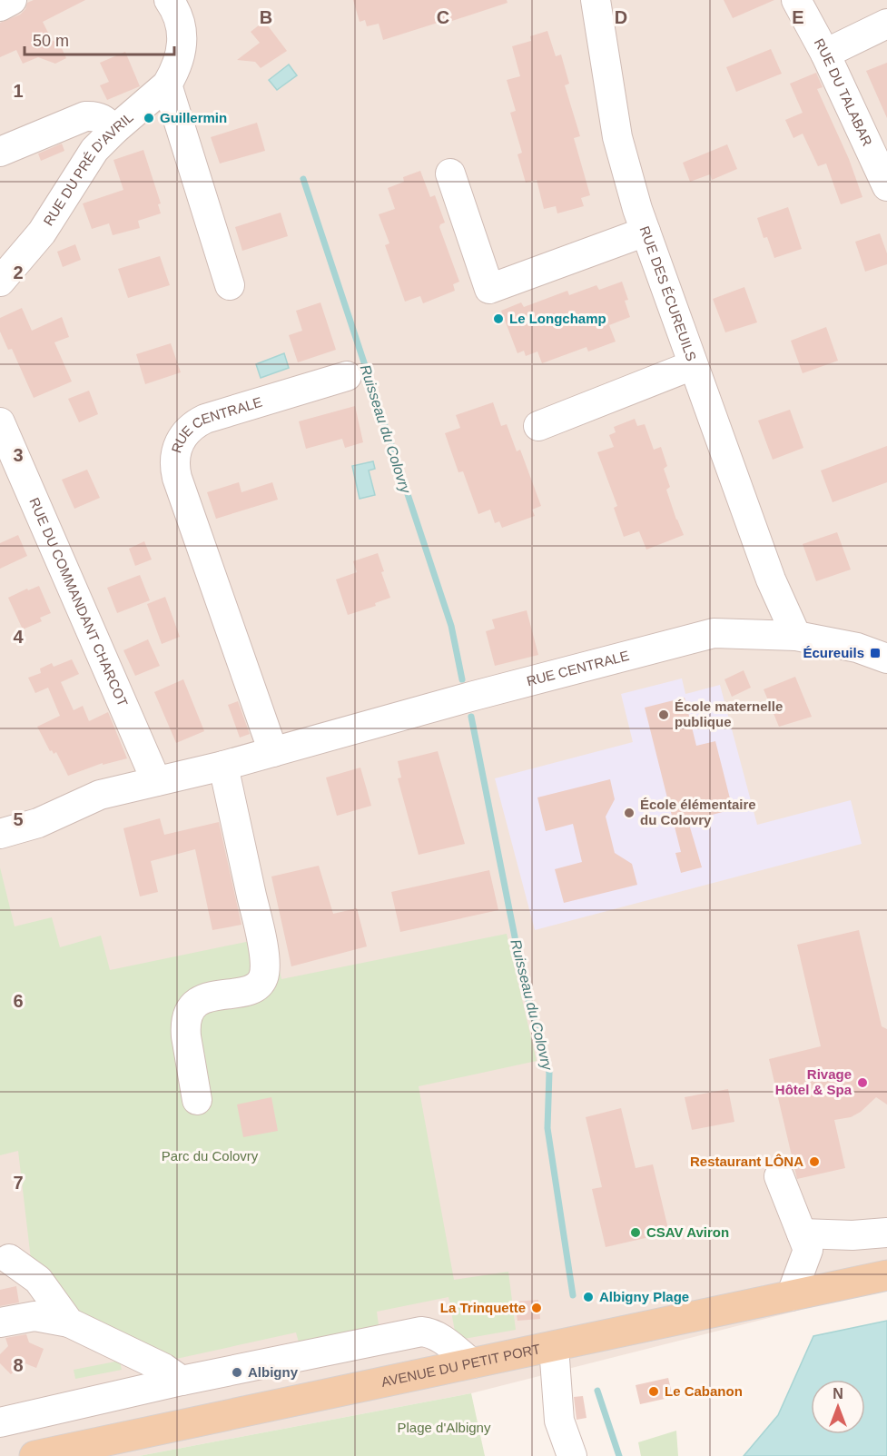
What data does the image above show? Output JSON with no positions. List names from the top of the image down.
{
  "streets": {
    "main road": ["AVENUE DU PETIT PORT"],
    "street": [
      "RUE DU TALABAR",
      "RUE DU PRÉ D'AVRIL",
      "RUE DES ÉCUREUILS",
      "RUE CENTRALE",
      "RUE DU COMMANDANT CHARCOT"
    ]
  },
  "crossings": [
    ["RUE DES ÉCUREUILS", "RUE CENTRALE"],
    ["RUE CENTRALE", "RUE DU COMMANDANT CHARCOT"]
  ],
  "water": ["Ruisseau du Colovry"],
  "parks": ["Parc du Colovry", "Plage d'Albigny"],
  "places": {
    "other": [
      "Guillermin",
      "Le Longchamp",
      "École maternelle publique",
      "École élémentaire du Colovry",
      "Rivage Hôtel & Spa",
      "Restaurant LÔNA",
      "CSAV Aviron",
      "Albigny Plage",
      "La Trinquette",
      "Albigny",
      "Le Cabanon"
    ],
    "transit": ["Écureuils"]
  },
  "scale_bar": "50 m",
  "north": "top",
  "grid": {
    "columns": [
      "B",
      "C",
      "D",
      "E"
    ],
    "rows": [
      "1",
      "2",
      "3",
      "4",
      "5",
      "6",
      "7",
      "8"
    ]
  }
}
